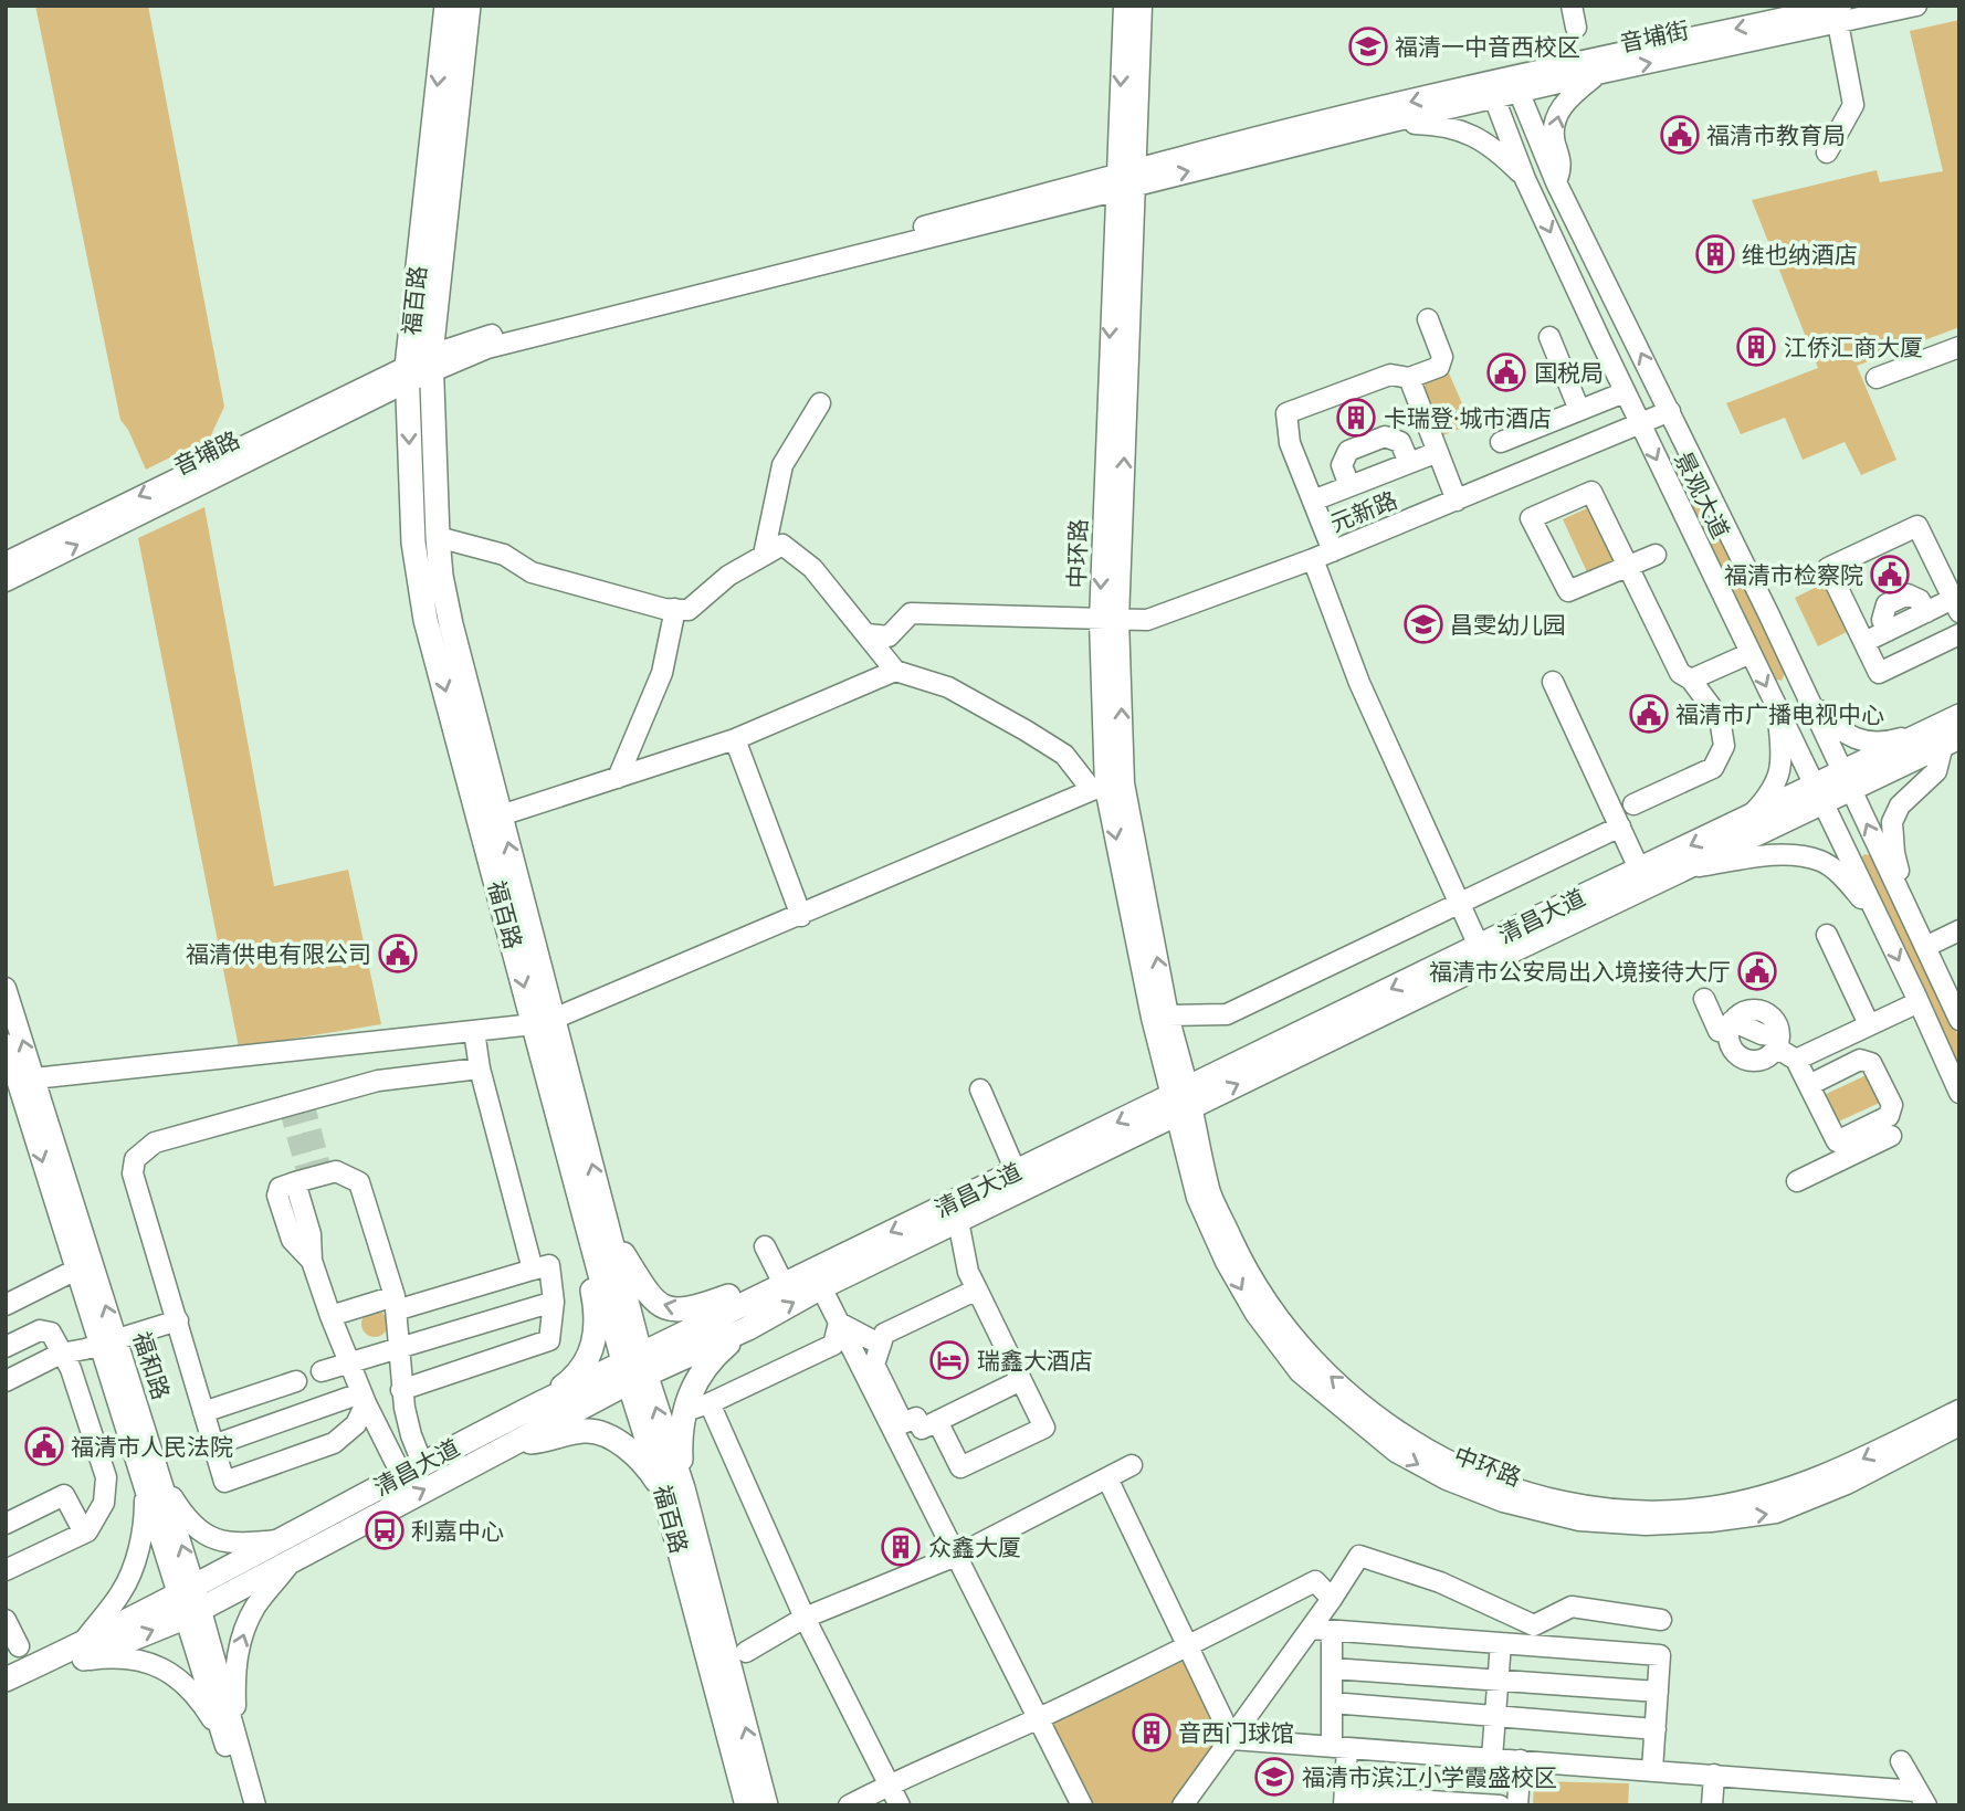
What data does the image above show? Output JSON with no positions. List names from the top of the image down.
{
  "streets": {
    "main road": ["福百路", "清昌大道"],
    "street": [
      "音埔街",
      "音埔路",
      "景观大道",
      "元新路",
      "中环路",
      "福和路"
    ]
  },
  "crossings": [
    ["音埔街", "景观大道"],
    ["福百路", "音埔路"],
    ["福百路", "清昌大道"],
    ["音埔路", "中环路"],
    ["景观大道", "元新路"],
    ["景观大道", "清昌大道"],
    ["元新路", "中环路"],
    ["中环路", "清昌大道"],
    ["清昌大道", "福和路"]
  ],
  "places": {
    "school or university": ["福清一中音西校区", "昌雯幼儿园", "福清市滨江小学霞盛校区"],
    "public building": [
      "福清市教育局",
      "国税局",
      "福清市检察院",
      "福清市广播电视中心",
      "福清供电有限公司",
      "福清市公安局出入境接待大厅",
      "福清市人民法院"
    ],
    "building": [
      "维也纳酒店",
      "江侨汇商大厦",
      "卡瑞登·城市酒店",
      "众鑫大厦",
      "音西门球馆"
    ],
    "hotel": ["瑞鑫大酒店"],
    "bus stop": ["利嘉中心"]
  }
}
